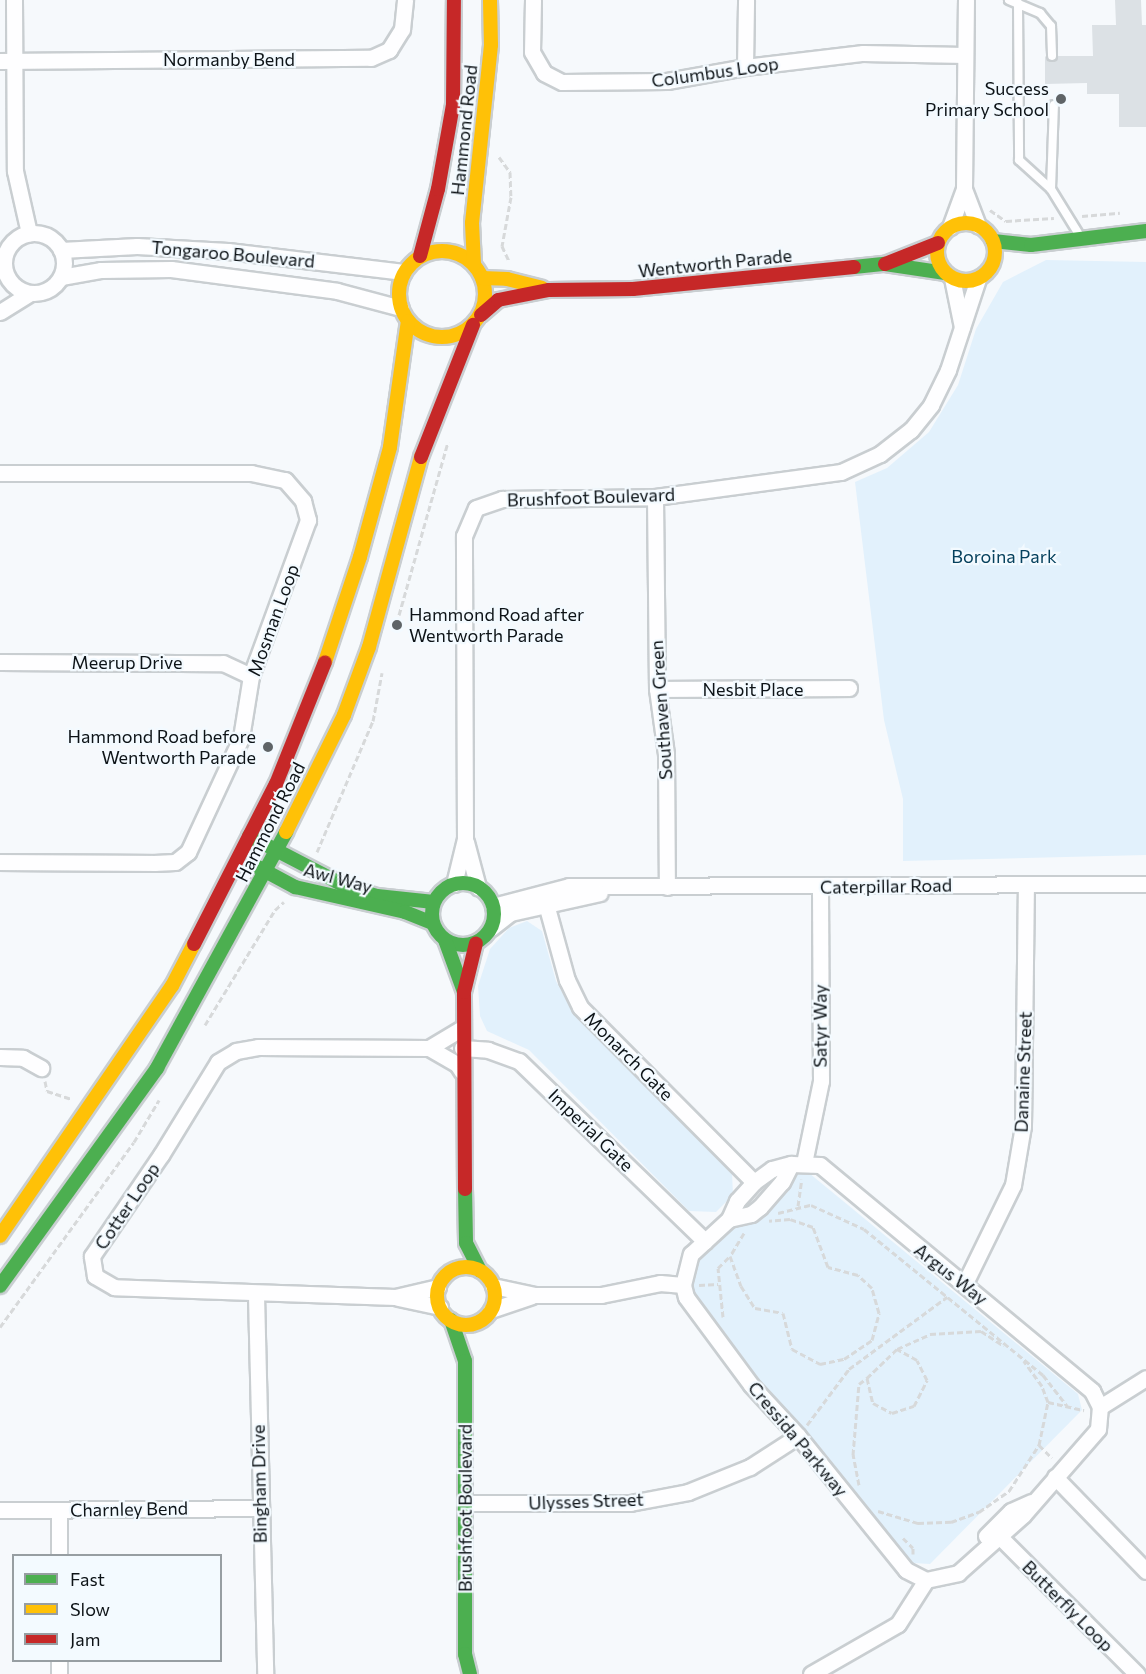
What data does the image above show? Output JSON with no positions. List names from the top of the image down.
{
  "streets": {
    "main road": [
      "Hammond Road",
      "Wentworth Parade",
      "Brushfoot Boulevard",
      "Awl Way"
    ],
    "street": [
      "Normanby Bend",
      "Columbus Loop",
      "Tongaroo Boulevard",
      "Mosman Loop",
      "Meerup Drive",
      "Nesbit Place",
      "Southaven Green",
      "Caterpillar Road",
      "Satyr Way",
      "Monarch Gate",
      "Danaine Street",
      "Imperial Gate",
      "Cotter Loop",
      "Argus Way",
      "Cressida Parkway",
      "Bingham Drive",
      "Ulysses Street",
      "Charnley Bend",
      "Butterfly Loop"
    ]
  },
  "crossings": [
    ["Hammond Road", "Tongaroo Boulevard"],
    ["Hammond Road", "Wentworth Parade"],
    ["Hammond Road", "Awl Way"],
    ["Tongaroo Boulevard", "Wentworth Parade"],
    ["Wentworth Parade", "Brushfoot Boulevard"],
    ["Brushfoot Boulevard", "Southaven Green"],
    ["Brushfoot Boulevard", "Awl Way"],
    ["Brushfoot Boulevard", "Caterpillar Road"],
    ["Brushfoot Boulevard", "Cotter Loop"],
    ["Brushfoot Boulevard", "Ulysses Street"],
    ["Mosman Loop", "Meerup Drive"],
    ["Nesbit Place", "Southaven Green"],
    ["Southaven Green", "Caterpillar Road"],
    ["Awl Way", "Caterpillar Road"],
    ["Caterpillar Road", "Satyr Way"],
    ["Caterpillar Road", "Monarch Gate"],
    ["Caterpillar Road", "Danaine Street"],
    ["Satyr Way", "Argus Way"],
    ["Danaine Street", "Argus Way"],
    ["Cotter Loop", "Bingham Drive"],
    ["Cressida Parkway", "Ulysses Street"],
    ["Bingham Drive", "Charnley Bend"]
  ],
  "parks": ["Boroina Park"],
  "places": ["Success Primary School", "Hammond Road after Wentworth Parade", "Hammond Road before Wentworth Parade"],
  "legend": ["Fast", "Slow", "Jam"]
}
